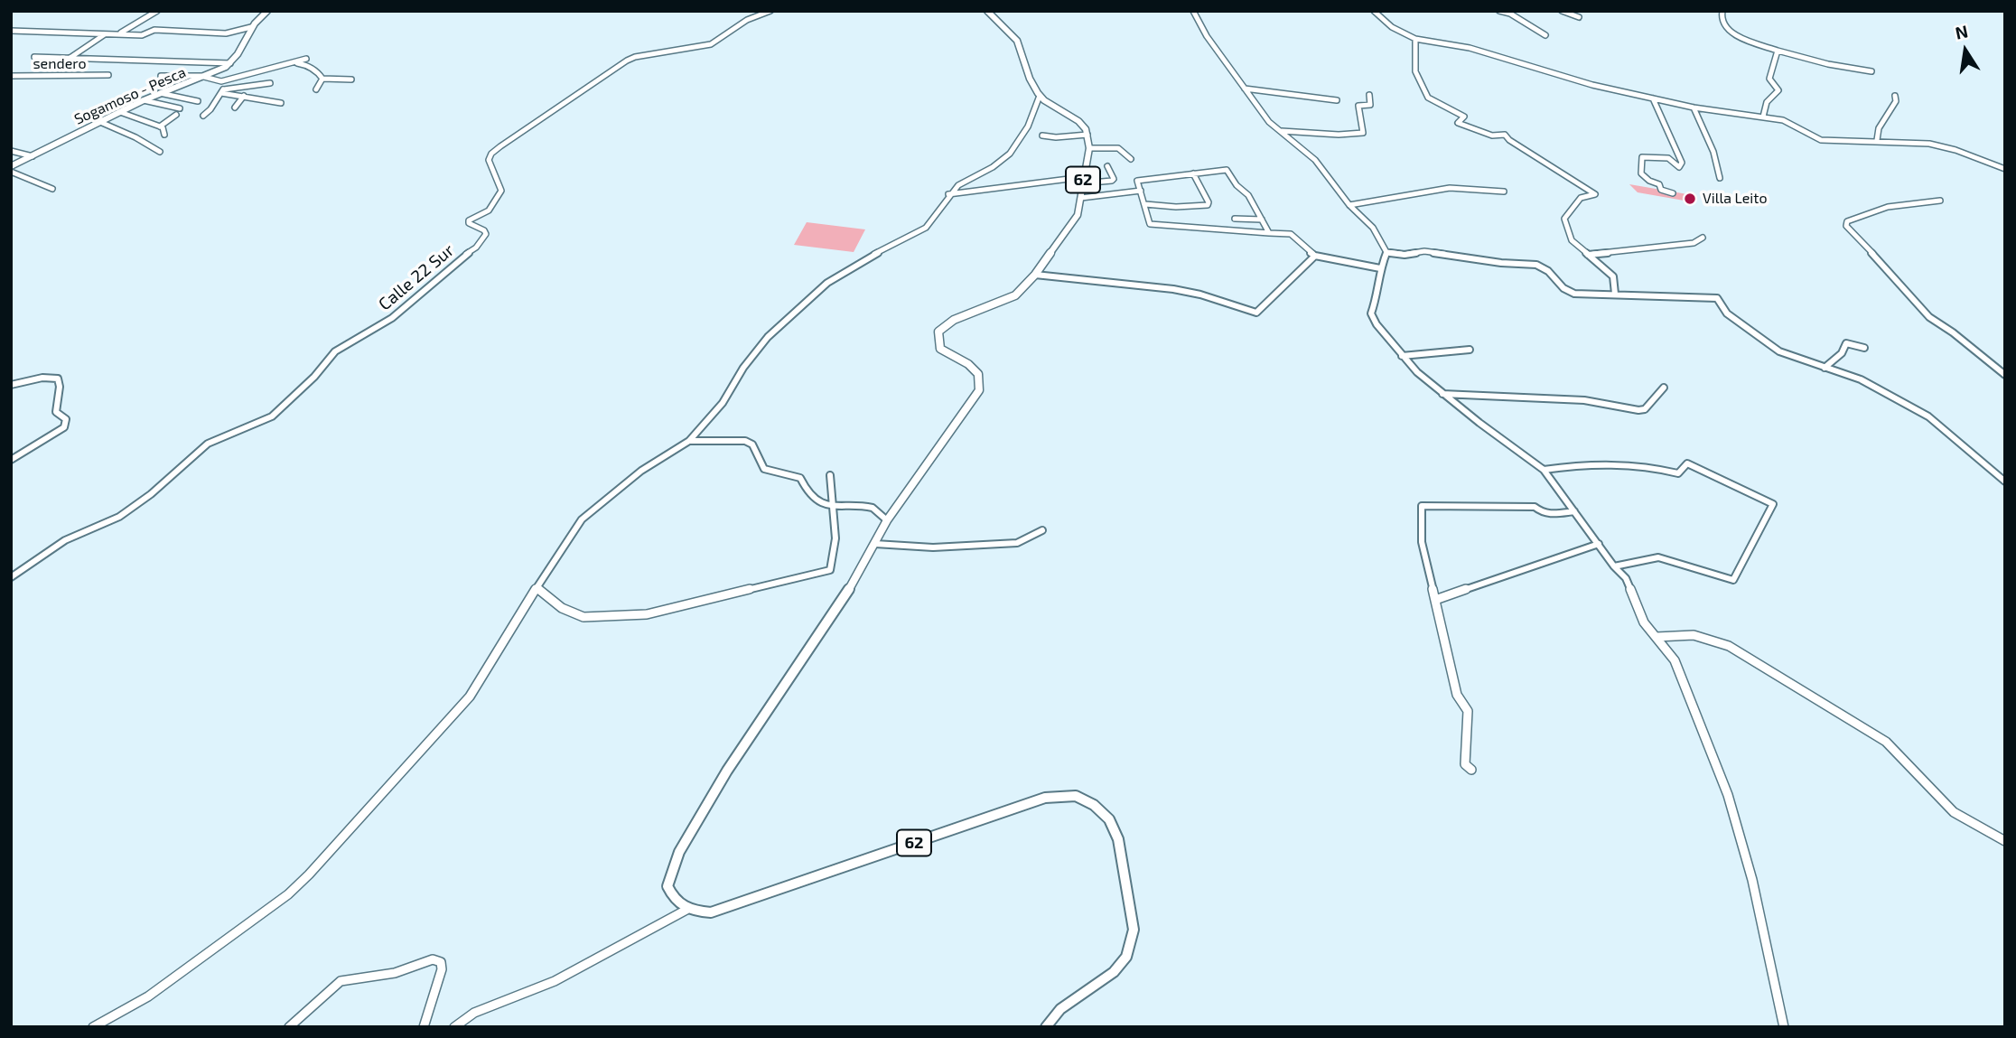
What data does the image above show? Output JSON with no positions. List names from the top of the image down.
{
  "streets": {
    "main road": ["Sogamoso - Pesca", "62"],
    "street": ["sendero", "Calle 22 Sur"]
  },
  "places": ["Villa Leito"],
  "north": "top"
}
